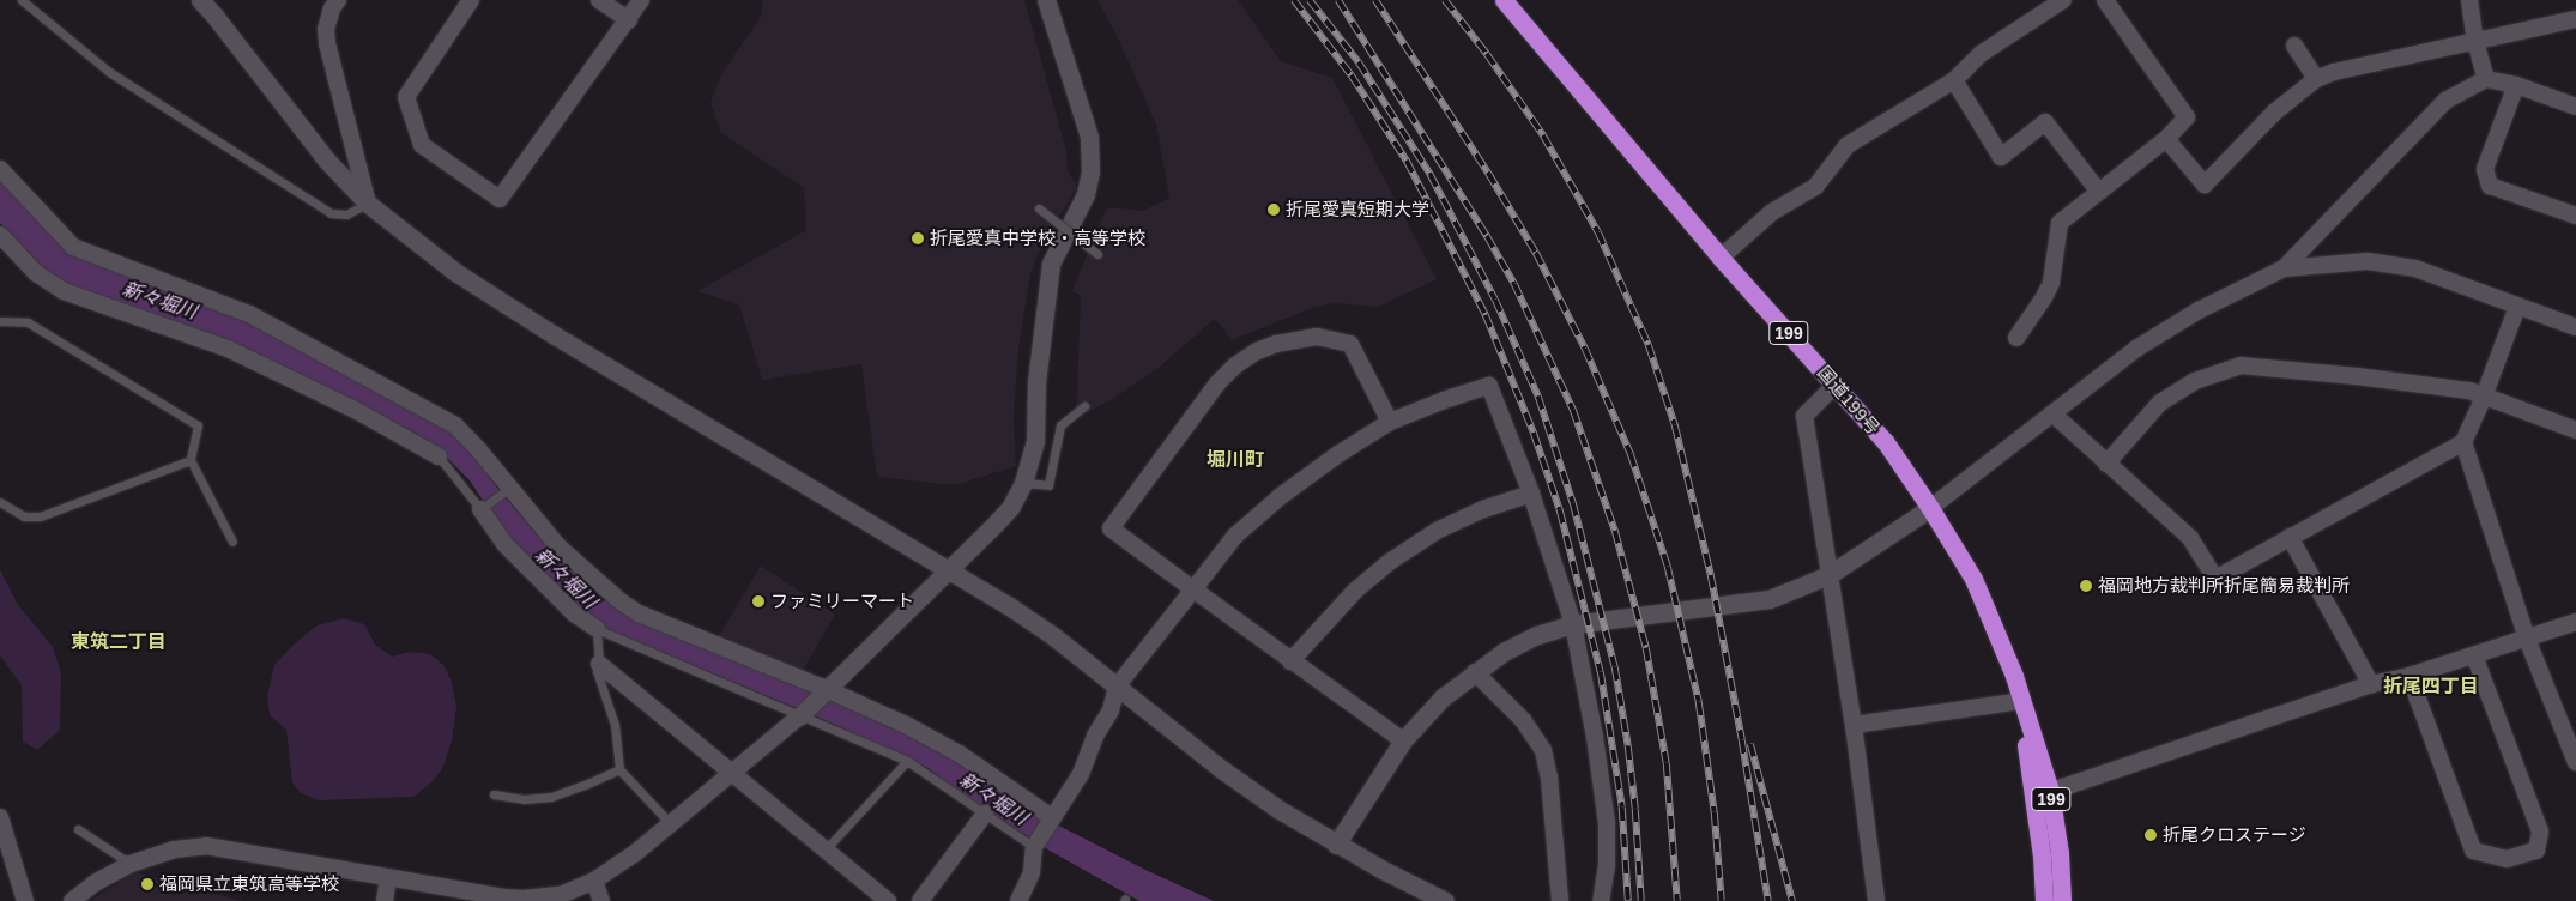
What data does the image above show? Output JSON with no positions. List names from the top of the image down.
{
  "streets": {
    "highway": ["199", "国道199号"]
  },
  "districts": ["堀川町", "東筑二丁目", "折尾四丁目"],
  "water": ["新々堀川"],
  "places": [
    "折尾愛真短期大学",
    "折尾愛真中学校・高等学校",
    "福岡地方裁判所折尾簡易裁判所",
    "ファミリーマート",
    "折尾クロステージ",
    "福岡県立東筑高等学校"
  ]
}
